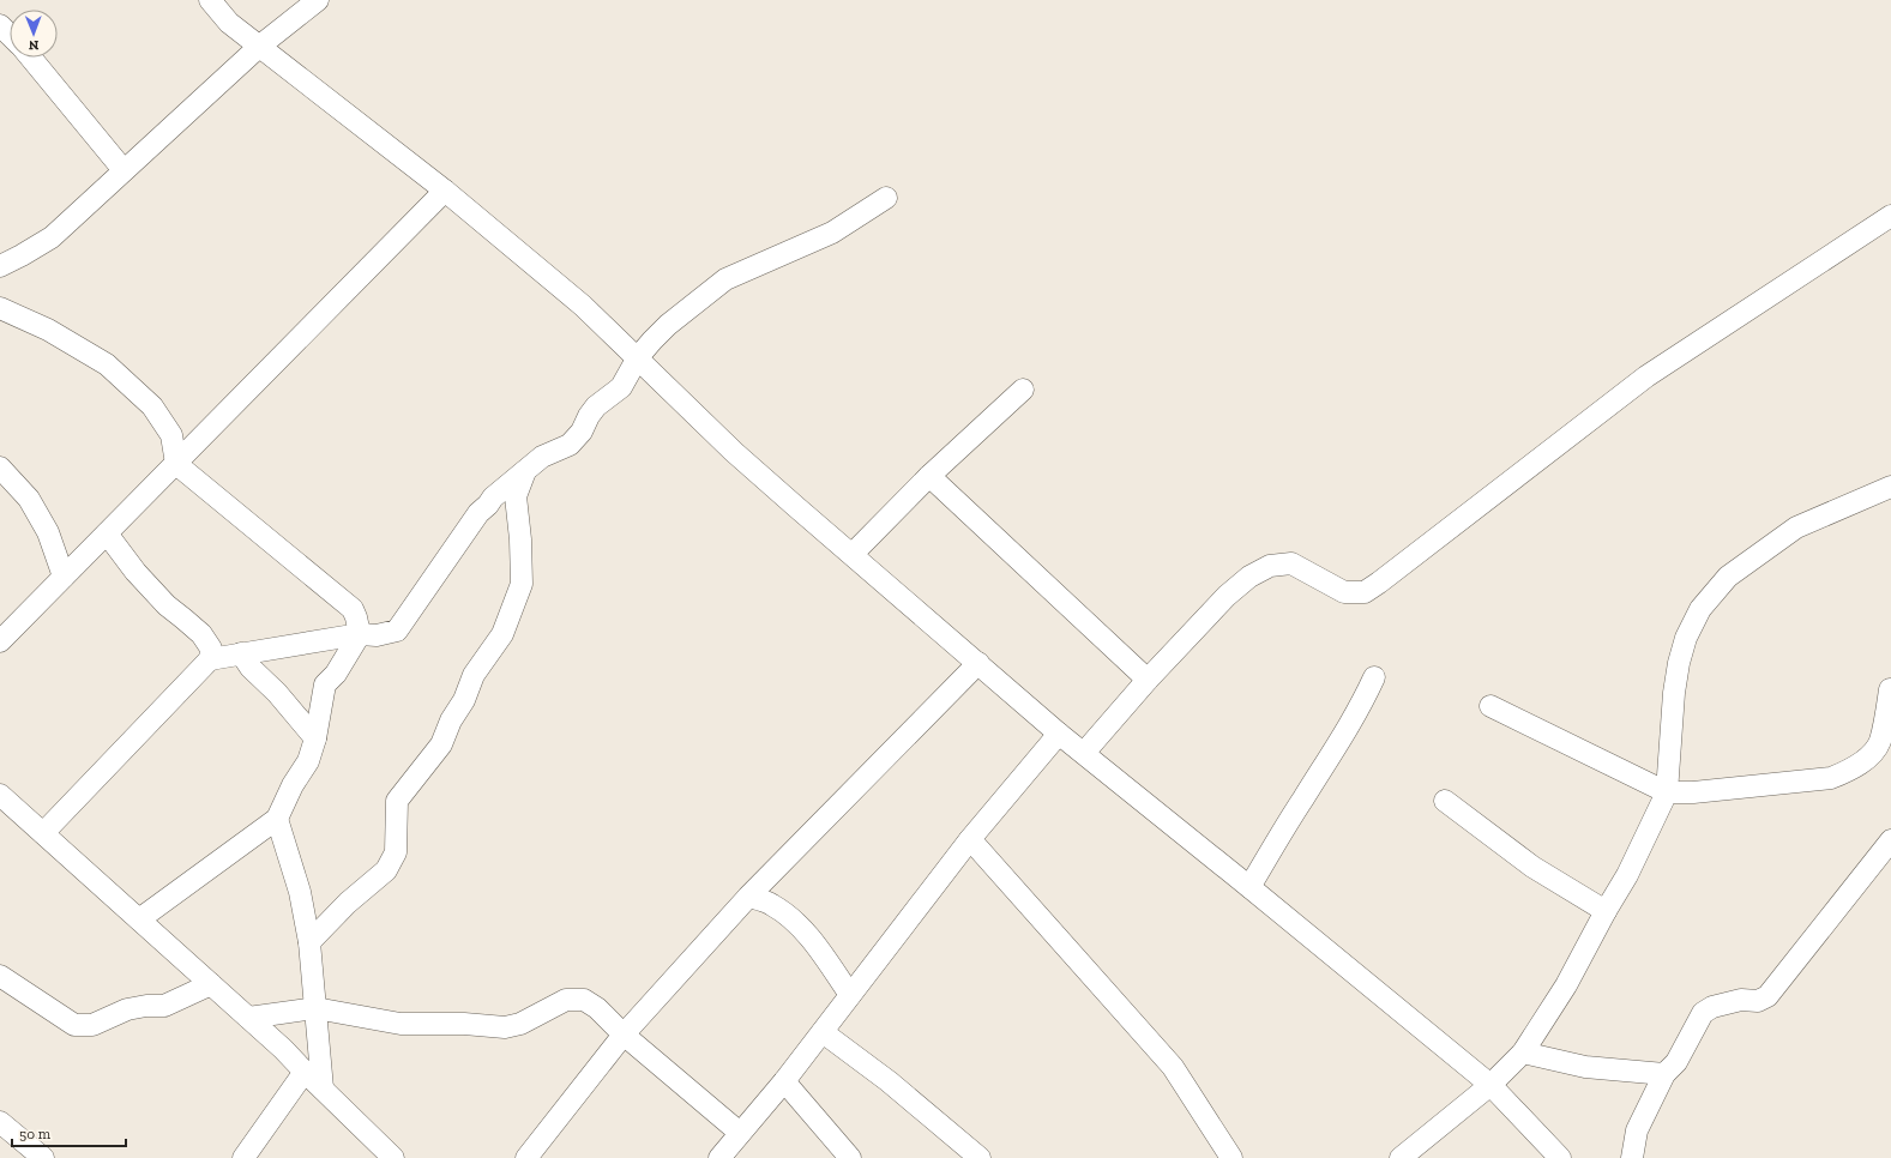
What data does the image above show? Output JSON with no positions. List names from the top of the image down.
{
  "scale_bar": "50 m",
  "north": "bottom"
}
